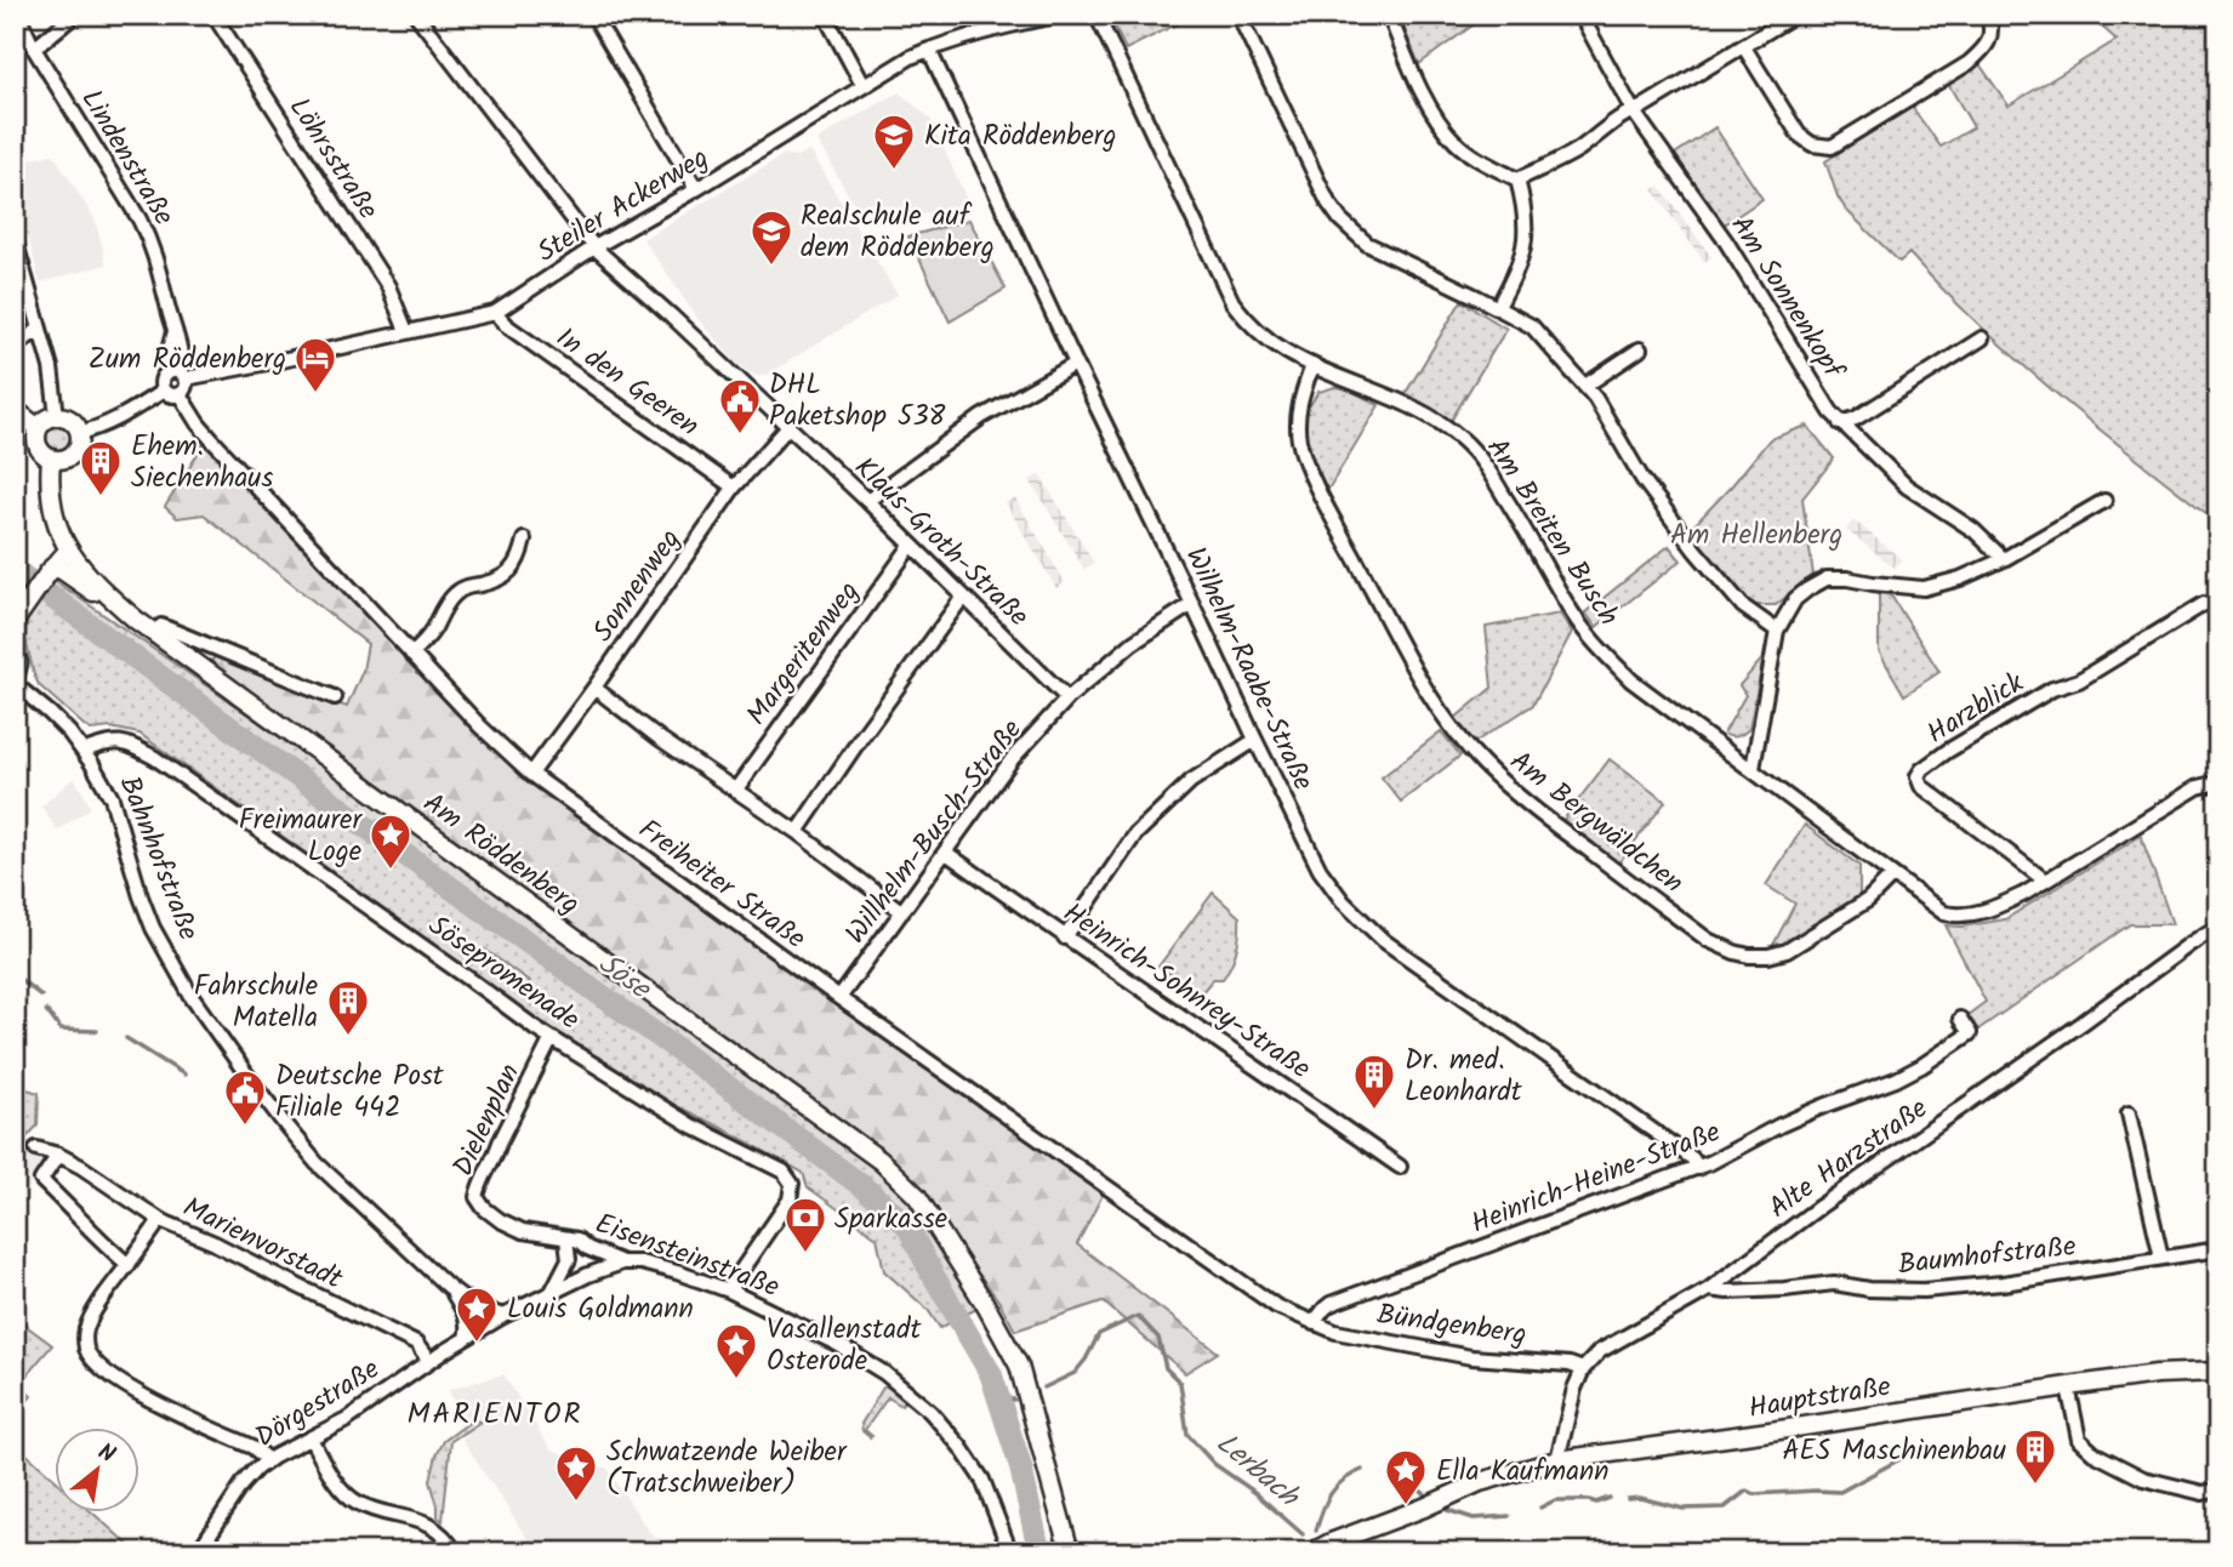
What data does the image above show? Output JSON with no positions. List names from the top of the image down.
{
  "streets": {
    "main road": ["Am Röddenberg", "Hauptstraße"],
    "street": [
      "Lindenstraße",
      "Löhrsstraße",
      "Steiler Ackerweg",
      "Am Sonnenkopf",
      "In den Geeren",
      "Am Breiten Busch",
      "Klaus-Groth-Straße",
      "Sonnenweg",
      "Margeritenweg",
      "Wilhelm-Raabe-Straße",
      "Harzblick",
      "Am Bergwäldchen",
      "Willhelm-Busch-Straße",
      "Bahnhofstraße",
      "Freiheiter Straße",
      "Sösepromenade",
      "Heinrich-Sohnrey-Straße",
      "Dielenplan",
      "Alte Harzstraße",
      "Heinrich-Heine-Straße",
      "Marienvorstadt",
      "Eisensteinstraße",
      "Baumhofstraße",
      "Bündgenberg",
      "Dörgestraße"
    ]
  },
  "crossings": [
    ["Lindenstraße", "Steiler Ackerweg"],
    ["Lindenstraße", "Freiheiter Straße"],
    ["Löhrsstraße", "Steiler Ackerweg"],
    ["Steiler Ackerweg", "In den Geeren"],
    ["Steiler Ackerweg", "Klaus-Groth-Straße"],
    ["Steiler Ackerweg", "Wilhelm-Raabe-Straße"],
    ["Steiler Ackerweg", "Freiheiter Straße"],
    ["In den Geeren", "Sonnenweg"],
    ["Am Breiten Busch", "Harzblick"],
    ["Am Breiten Busch", "Am Bergwäldchen"],
    ["Klaus-Groth-Straße", "Sonnenweg"],
    ["Klaus-Groth-Straße", "Margeritenweg"],
    ["Klaus-Groth-Straße", "Willhelm-Busch-Straße"],
    ["Sonnenweg", "Freiheiter Straße"],
    ["Wilhelm-Raabe-Straße", "Willhelm-Busch-Straße"],
    ["Wilhelm-Raabe-Straße", "Heinrich-Heine-Straße"],
    ["Willhelm-Busch-Straße", "Freiheiter Straße"],
    ["Willhelm-Busch-Straße", "Heinrich-Sohnrey-Straße"],
    ["Bahnhofstraße", "Sösepromenade"],
    ["Freiheiter Straße", "Heinrich-Heine-Straße"],
    ["Freiheiter Straße", "Bündgenberg"],
    ["Sösepromenade", "Dielenplan"],
    ["Sösepromenade", "Eisensteinstraße"],
    ["Dielenplan", "Eisensteinstraße"],
    ["Alte Harzstraße", "Baumhofstraße"],
    ["Alte Harzstraße", "Bündgenberg"],
    ["Alte Harzstraße", "Hauptstraße"],
    ["Heinrich-Heine-Straße", "Bündgenberg"],
    ["Marienvorstadt", "Dörgestraße"],
    ["Eisensteinstraße", "Dörgestraße"]
  ],
  "districts": ["MARIENTOR"],
  "water": ["Söse", "Lerbach"],
  "parks": ["Am Hellenberg"],
  "places": {
    "school or university": ["Kita Röddenberg", "Realschule auf dem Röddenberg"],
    "hotel": ["Zum Röddenberg"],
    "public building": ["DHL Paketshop 538", "Deutsche Post Filiale 442"],
    "building": [
      "Ehem. Siechenhaus",
      "Fahrschule Matella",
      "Dr. med. Leonhardt",
      "AES Maschinenbau"
    ],
    "place": [
      "Freimaurer Loge",
      "Louis Goldmann",
      "Vasallenstadt Osterode",
      "Schwatzende Weiber (Tratschweiber)",
      "Ella Kaufmann"
    ],
    "bank": ["Sparkasse"]
  },
  "north": "top right"
}
